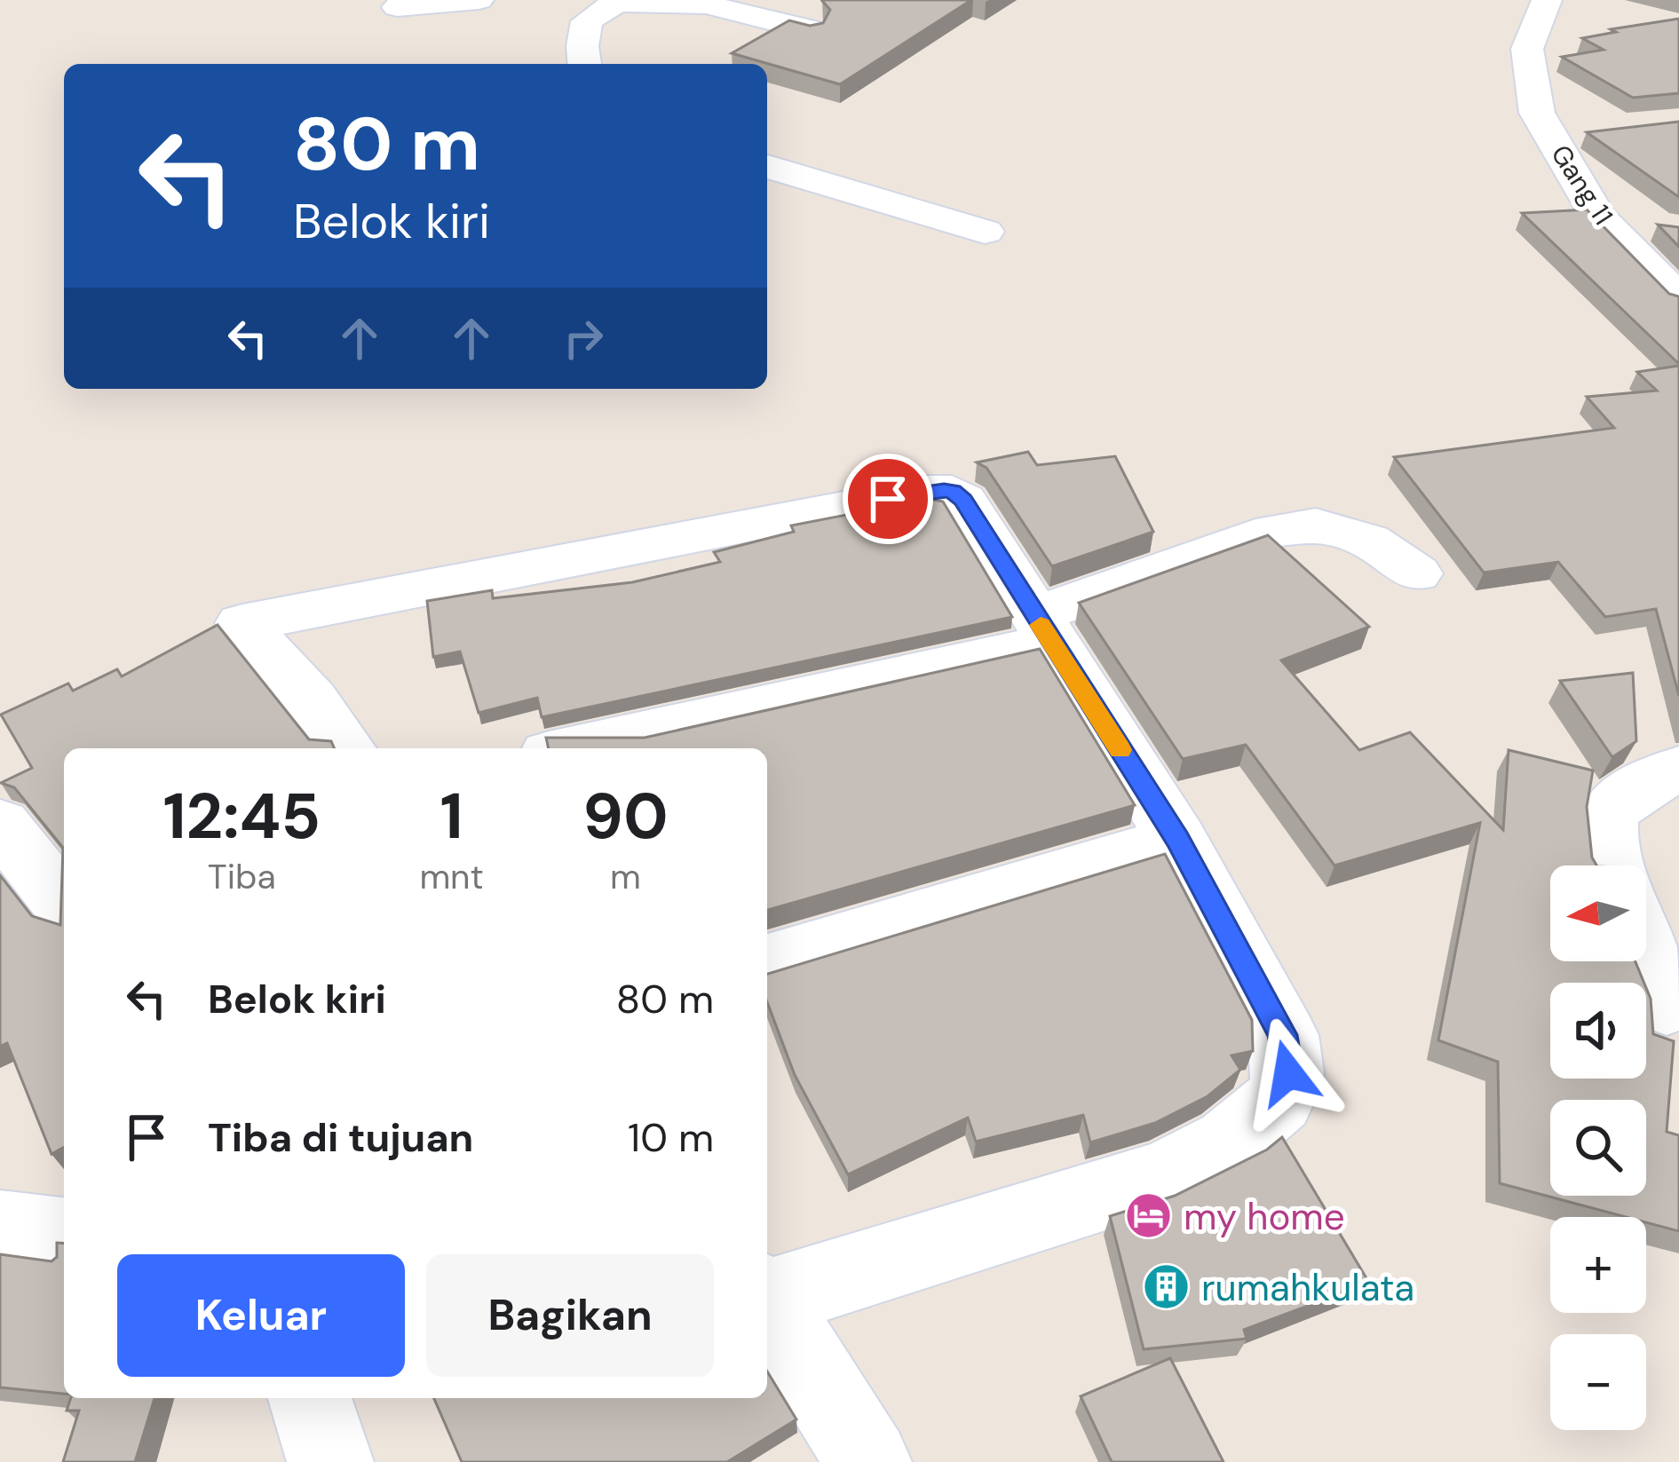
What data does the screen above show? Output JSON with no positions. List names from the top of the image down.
{
  "streets": {
    "street": ["Gang 11"]
  },
  "places": {
    "hotel": ["my home"],
    "building": ["rumahkulata"]
  },
  "north": "left",
  "page": {
    "turn": ["80 m", "Belok kiri"],
    "eta": [
      "12:45",
      "Tiba",
      "1",
      "mnt",
      "90",
      "m"
    ],
    "map_buttons": ["+", "−"],
    "list": [
      {
        "name": "Belok kiri",
        "value": "80 m"
      },
      {
        "name": "Tiba di tujuan",
        "value": "10 m"
      }
    ],
    "buttons": ["Keluar", "Bagikan"]
  }
}
